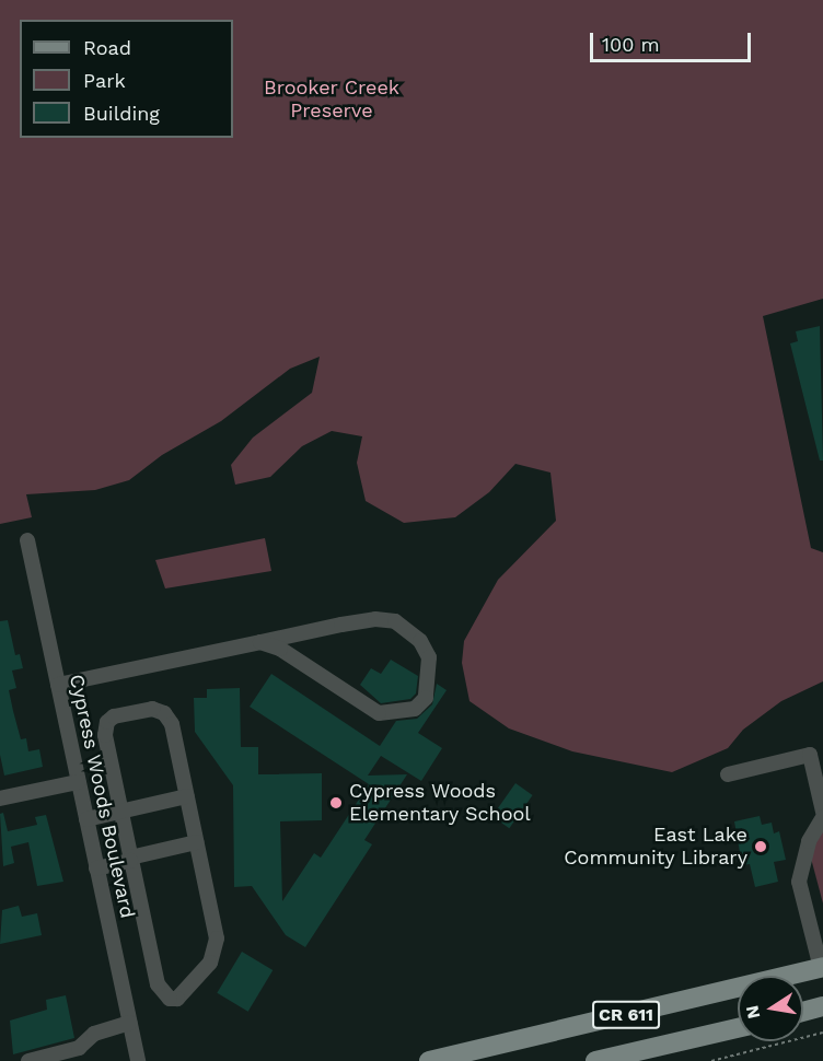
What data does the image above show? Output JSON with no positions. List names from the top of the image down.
{
  "streets": {
    "main road": ["CR 611"],
    "street": ["Cypress Woods Boulevard"]
  },
  "parks": ["Brooker Creek Preserve"],
  "places": ["Cypress Woods Elementary School", "East Lake Community Library"],
  "legend": ["Road", "Park", "Building"],
  "scale_bar": "100 m",
  "north": "left"
}
